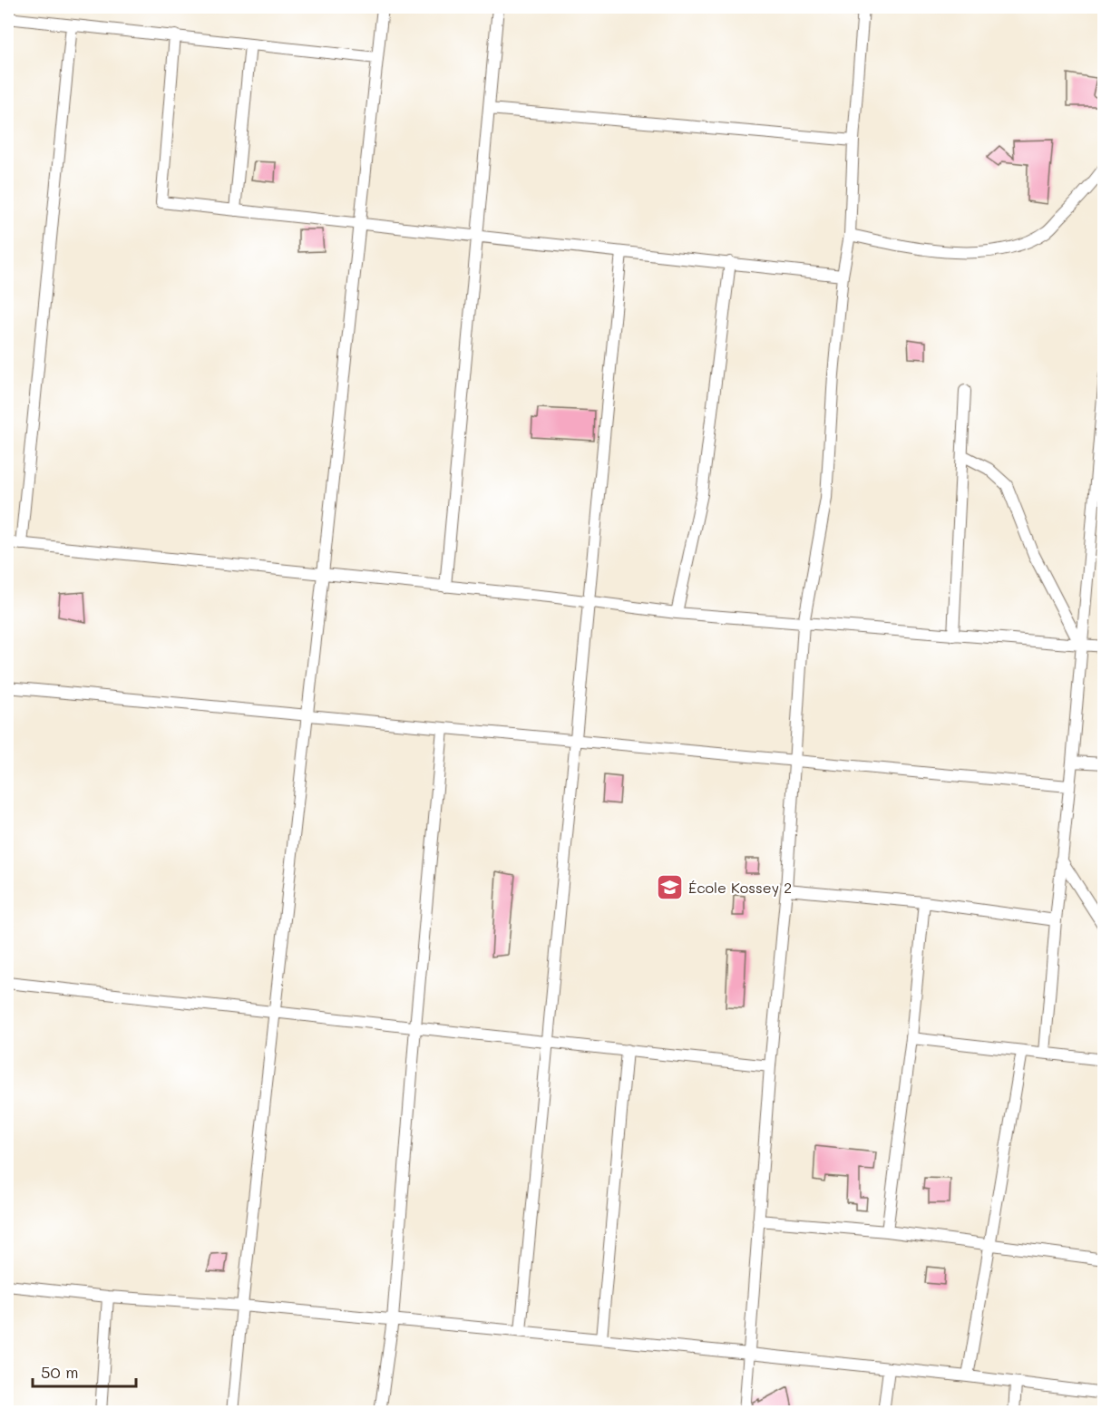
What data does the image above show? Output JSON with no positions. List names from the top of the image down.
{
  "places": {
    "school or university": ["École Kossey 2"]
  },
  "scale_bar": "50 m"
}
